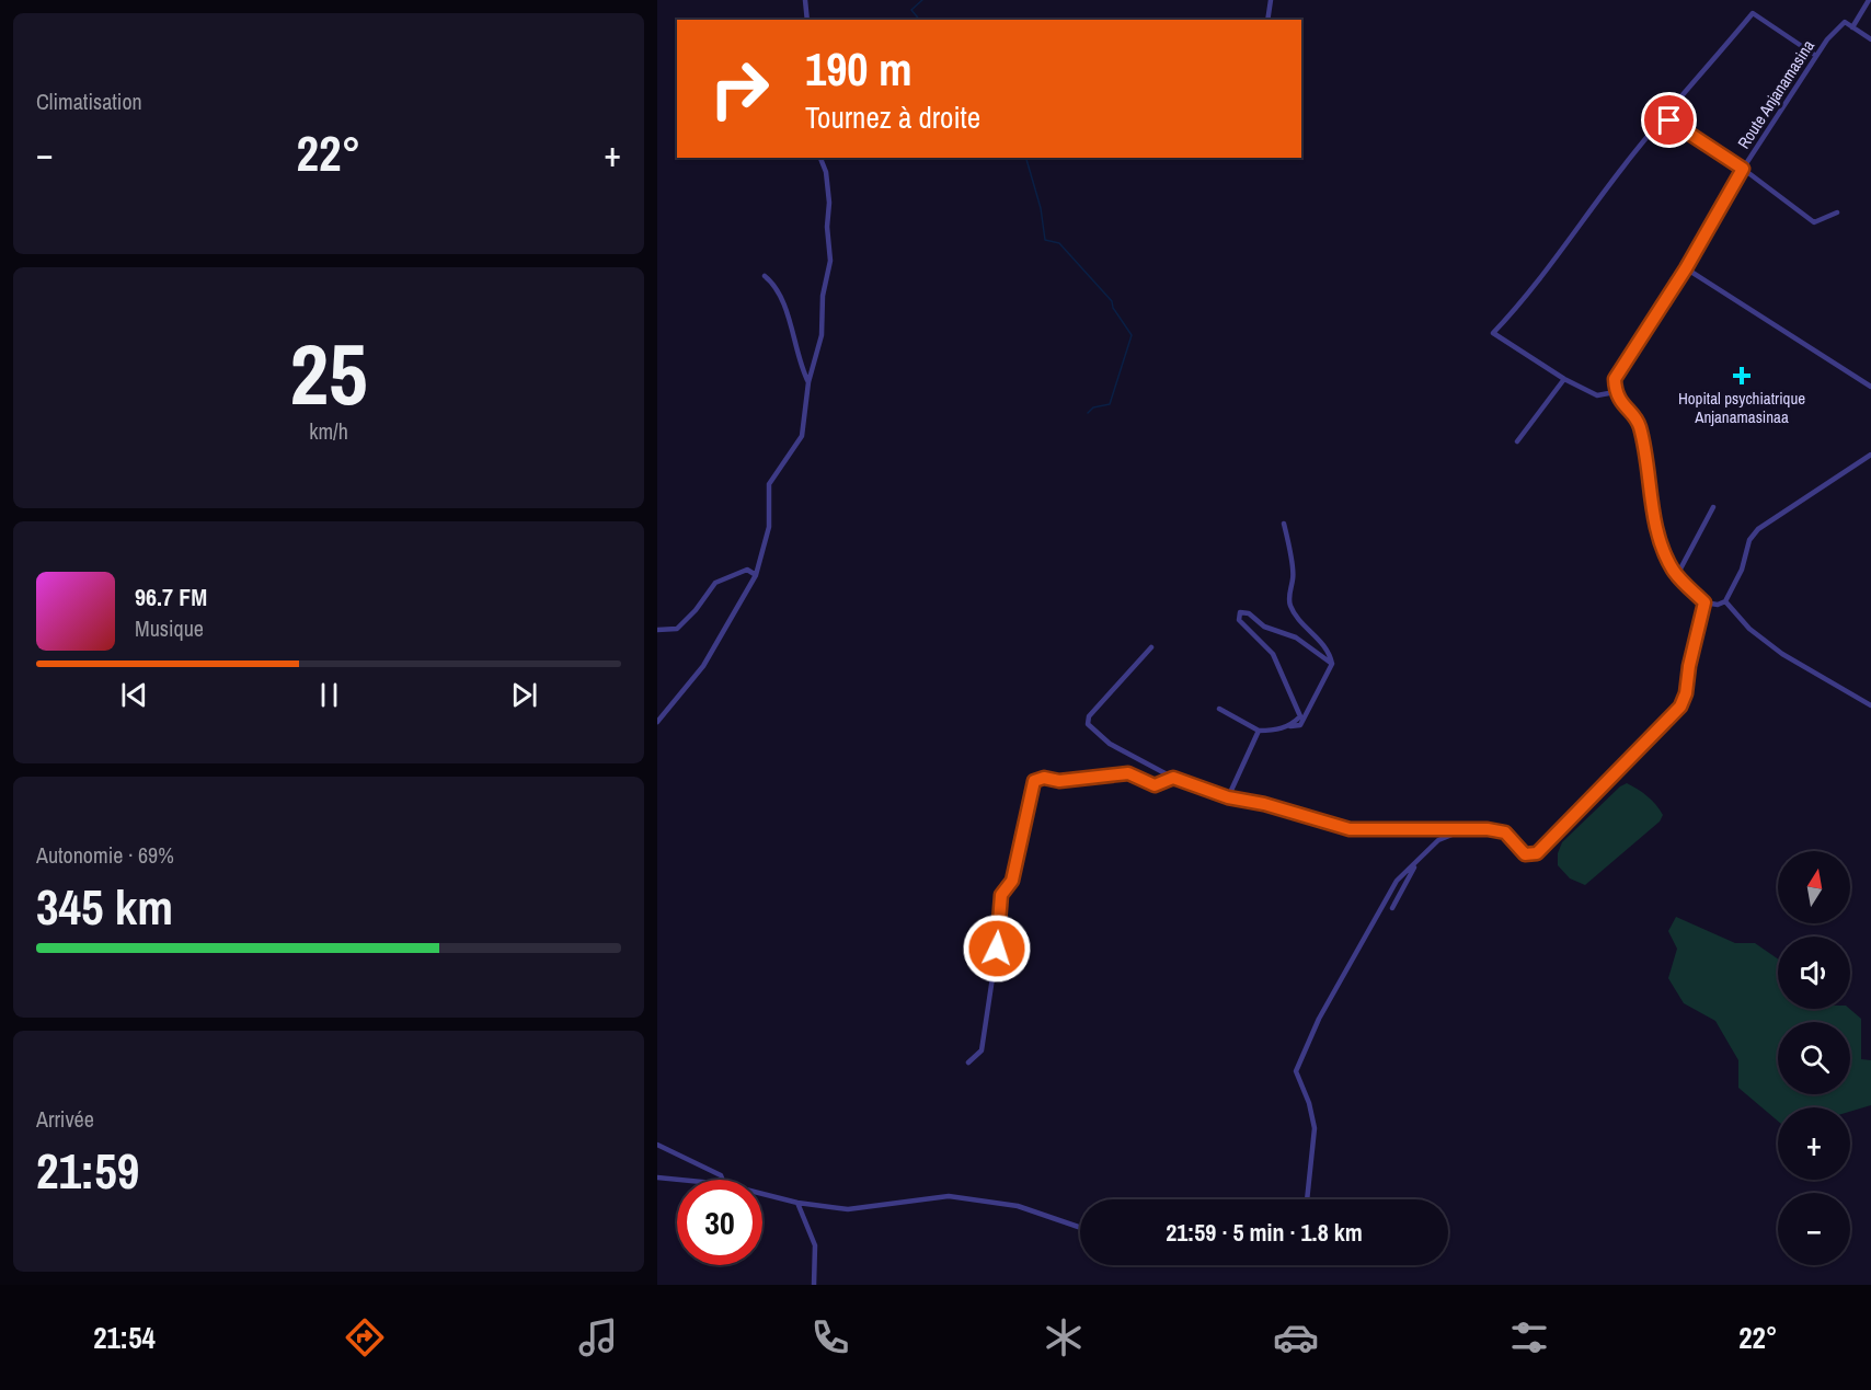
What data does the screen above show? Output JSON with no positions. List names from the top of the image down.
{
  "streets": {
    "street": ["Route Anjanamasina"]
  },
  "places": {
    "health": ["Hopital psychiatrique Anjanamasinaa"]
  },
  "north": "top",
  "page": {
    "tile": [
      "Climatisation",
      ["25", "km/h"],
      ["Autonomie · 69%", "345 km"],
      ["Arrivée", "21:59"]
    ],
    "turn": ["190 m", "Tournez à droite"],
    "heat": ["−", "22°", "+"],
    "song": ["96.7 FM", "Musique"],
    "map_buttons": ["+", "−"],
    "limit": "30",
    "trip": "21:59 · 5 min · 1.8 km",
    "tabs": ["21:54", "22°"]
  }
}
